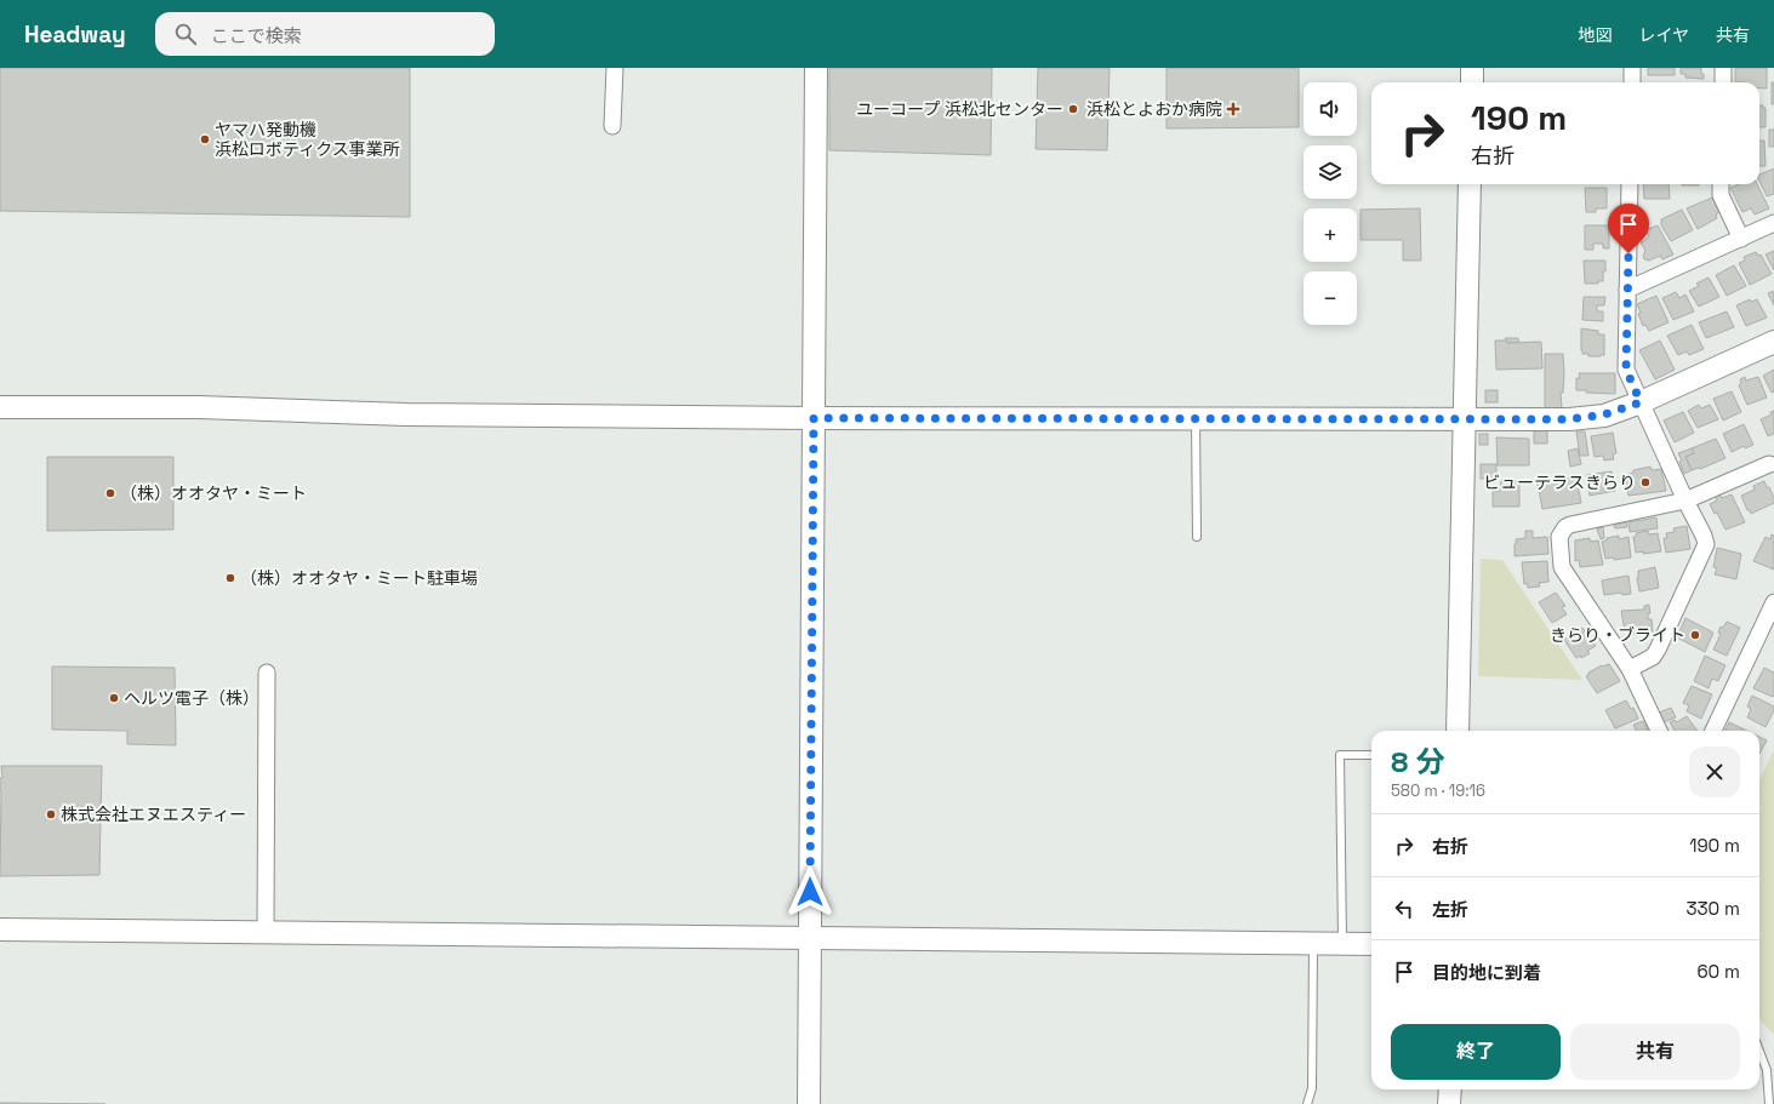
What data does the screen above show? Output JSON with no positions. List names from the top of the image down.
{
  "places": {
    "other": [
      "ユーコープ 浜松北センター",
      "ヤマハ発動機 浜松ロボティクス事業所",
      "ビューテラスきらり",
      "（株）オオタヤ・ミート",
      "（株）オオタヤ・ミート駐車場",
      "きらり・ブライト",
      "ヘルツ電子（株）",
      "株式会社エヌエスティー"
    ],
    "health": ["浜松とよおか病院"]
  },
  "page": {
    "header": "Headway",
    "search": "ここで検索",
    "nav": ["地図", "レイヤ", "共有"],
    "map_buttons": ["+", "−"],
    "turn": ["190 m", "右折"],
    "heading": ["8 分", "580 m · 19:16"],
    "list": [
      {
        "name": "右折",
        "value": "190 m"
      },
      {
        "name": "左折",
        "value": "330 m"
      },
      {
        "name": "目的地に到着",
        "value": "60 m"
      }
    ],
    "buttons": ["終了", "共有"]
  }
}
